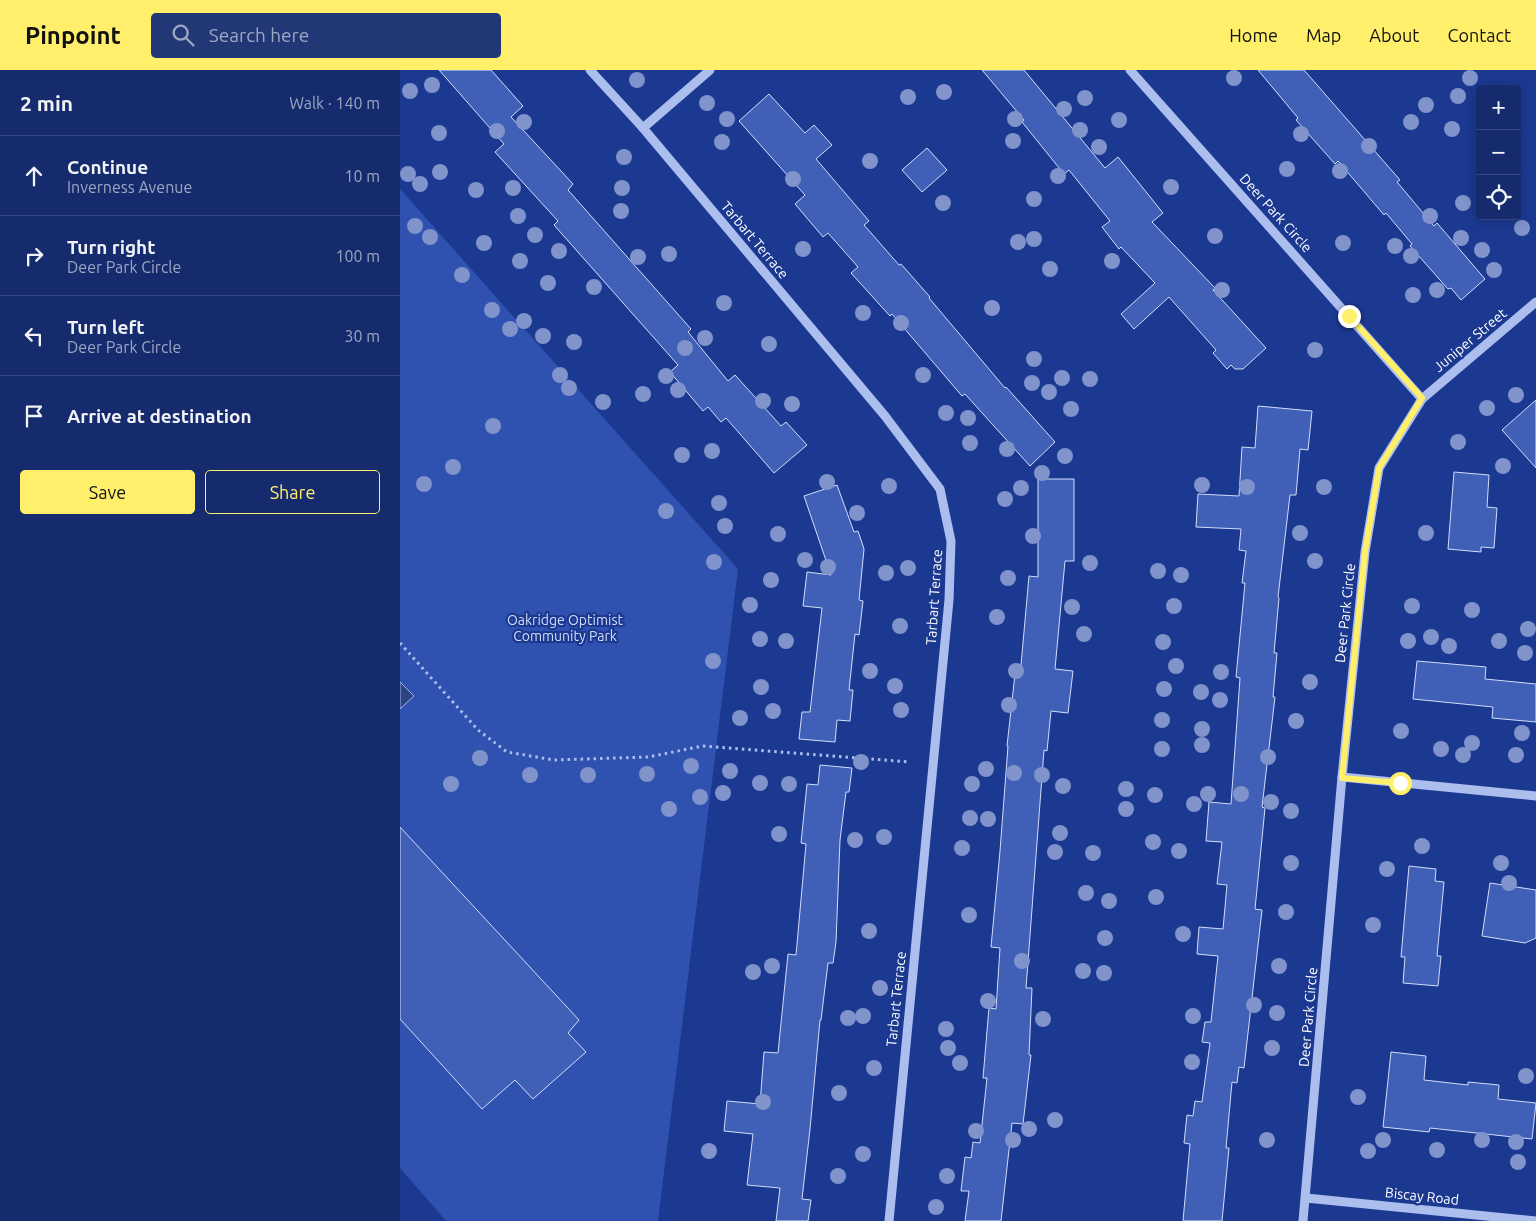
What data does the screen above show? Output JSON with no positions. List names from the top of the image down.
{
  "streets": {
    "street": [
      "Deer Park Circle",
      "Tarbart Terrace",
      "Juniper Street",
      "Biscay Road"
    ]
  },
  "crossings": [
    ["Deer Park Circle", "Juniper Street"],
    ["Deer Park Circle", "Biscay Road"]
  ],
  "parks": ["Oakridge Optimist Community Park"],
  "page": {
    "header": "Pinpoint",
    "search": "Search here",
    "nav": [
      "Home",
      "Map",
      "About",
      "Contact"
    ],
    "heading": ["2 min", "Walk · 140 m"],
    "map_buttons": ["+", "−"],
    "list": [
      ["Continue", "Inverness Avenue", "10 m"],
      ["Turn right", "Deer Park Circle", "100 m"],
      ["Turn left", "Deer Park Circle", "30 m"],
      "Arrive at destination"
    ],
    "buttons": ["Save", "Share"]
  }
}
